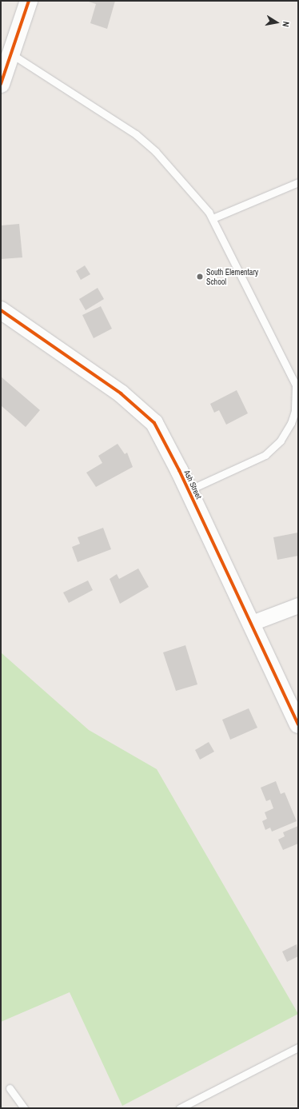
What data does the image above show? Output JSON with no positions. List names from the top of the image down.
{
  "streets": {
    "street": ["Ash Street"]
  },
  "places": ["South Elementary School"],
  "north": "right"
}
